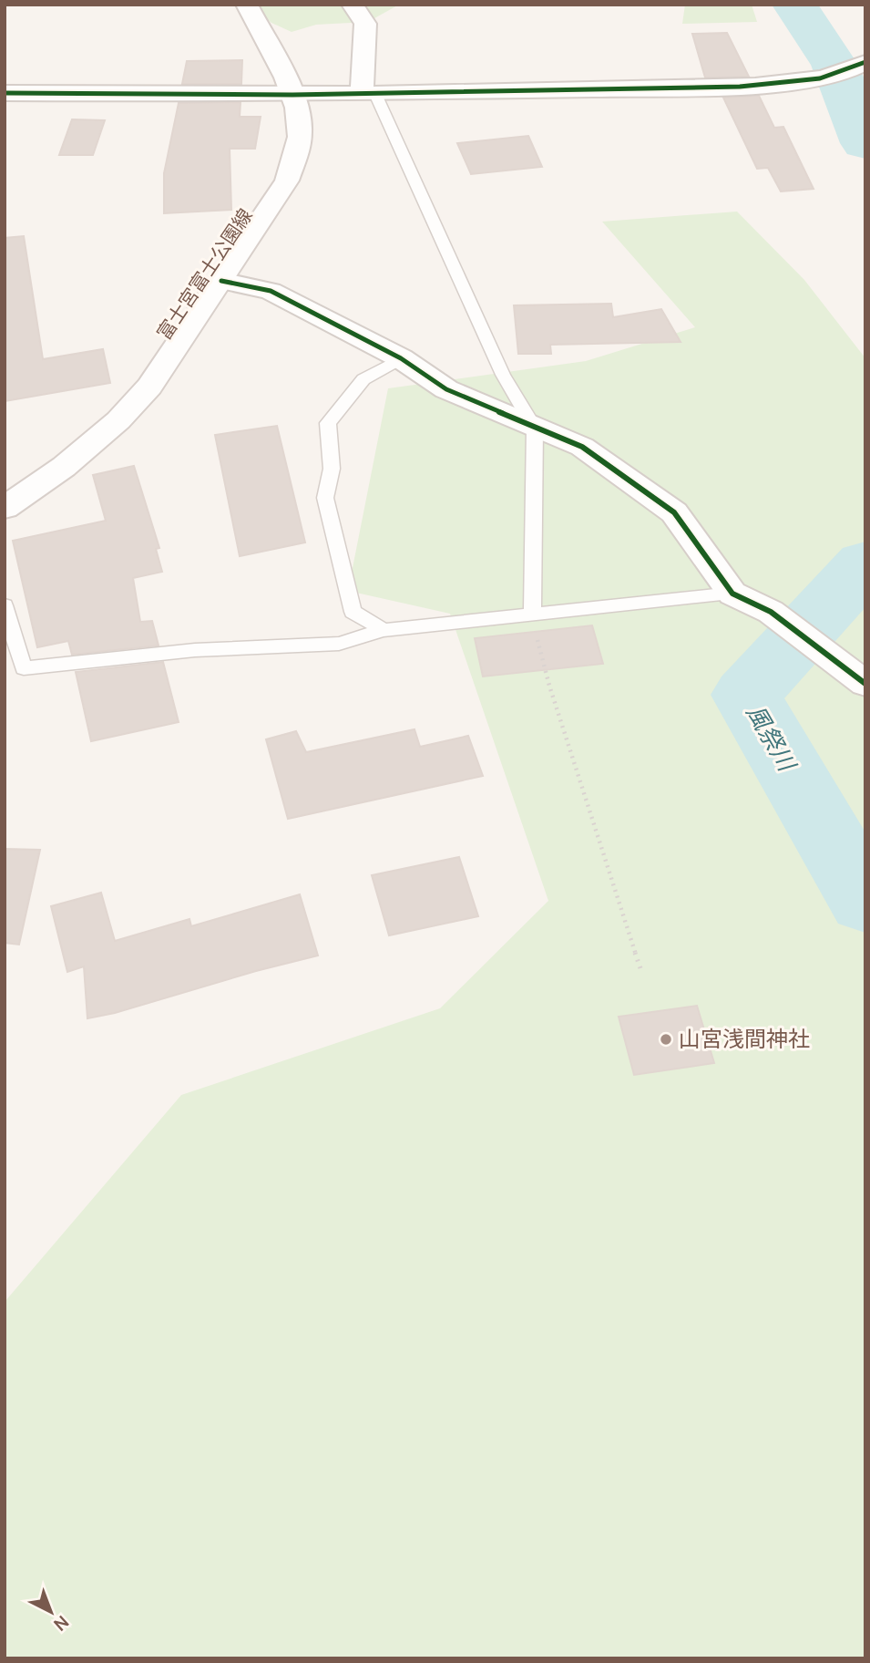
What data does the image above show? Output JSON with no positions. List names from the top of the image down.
{
  "streets": {
    "street": ["富士宮富士公園線"]
  },
  "water": ["風祭川"],
  "places": ["山宮浅間神社"],
  "north": "bottom right"
}
